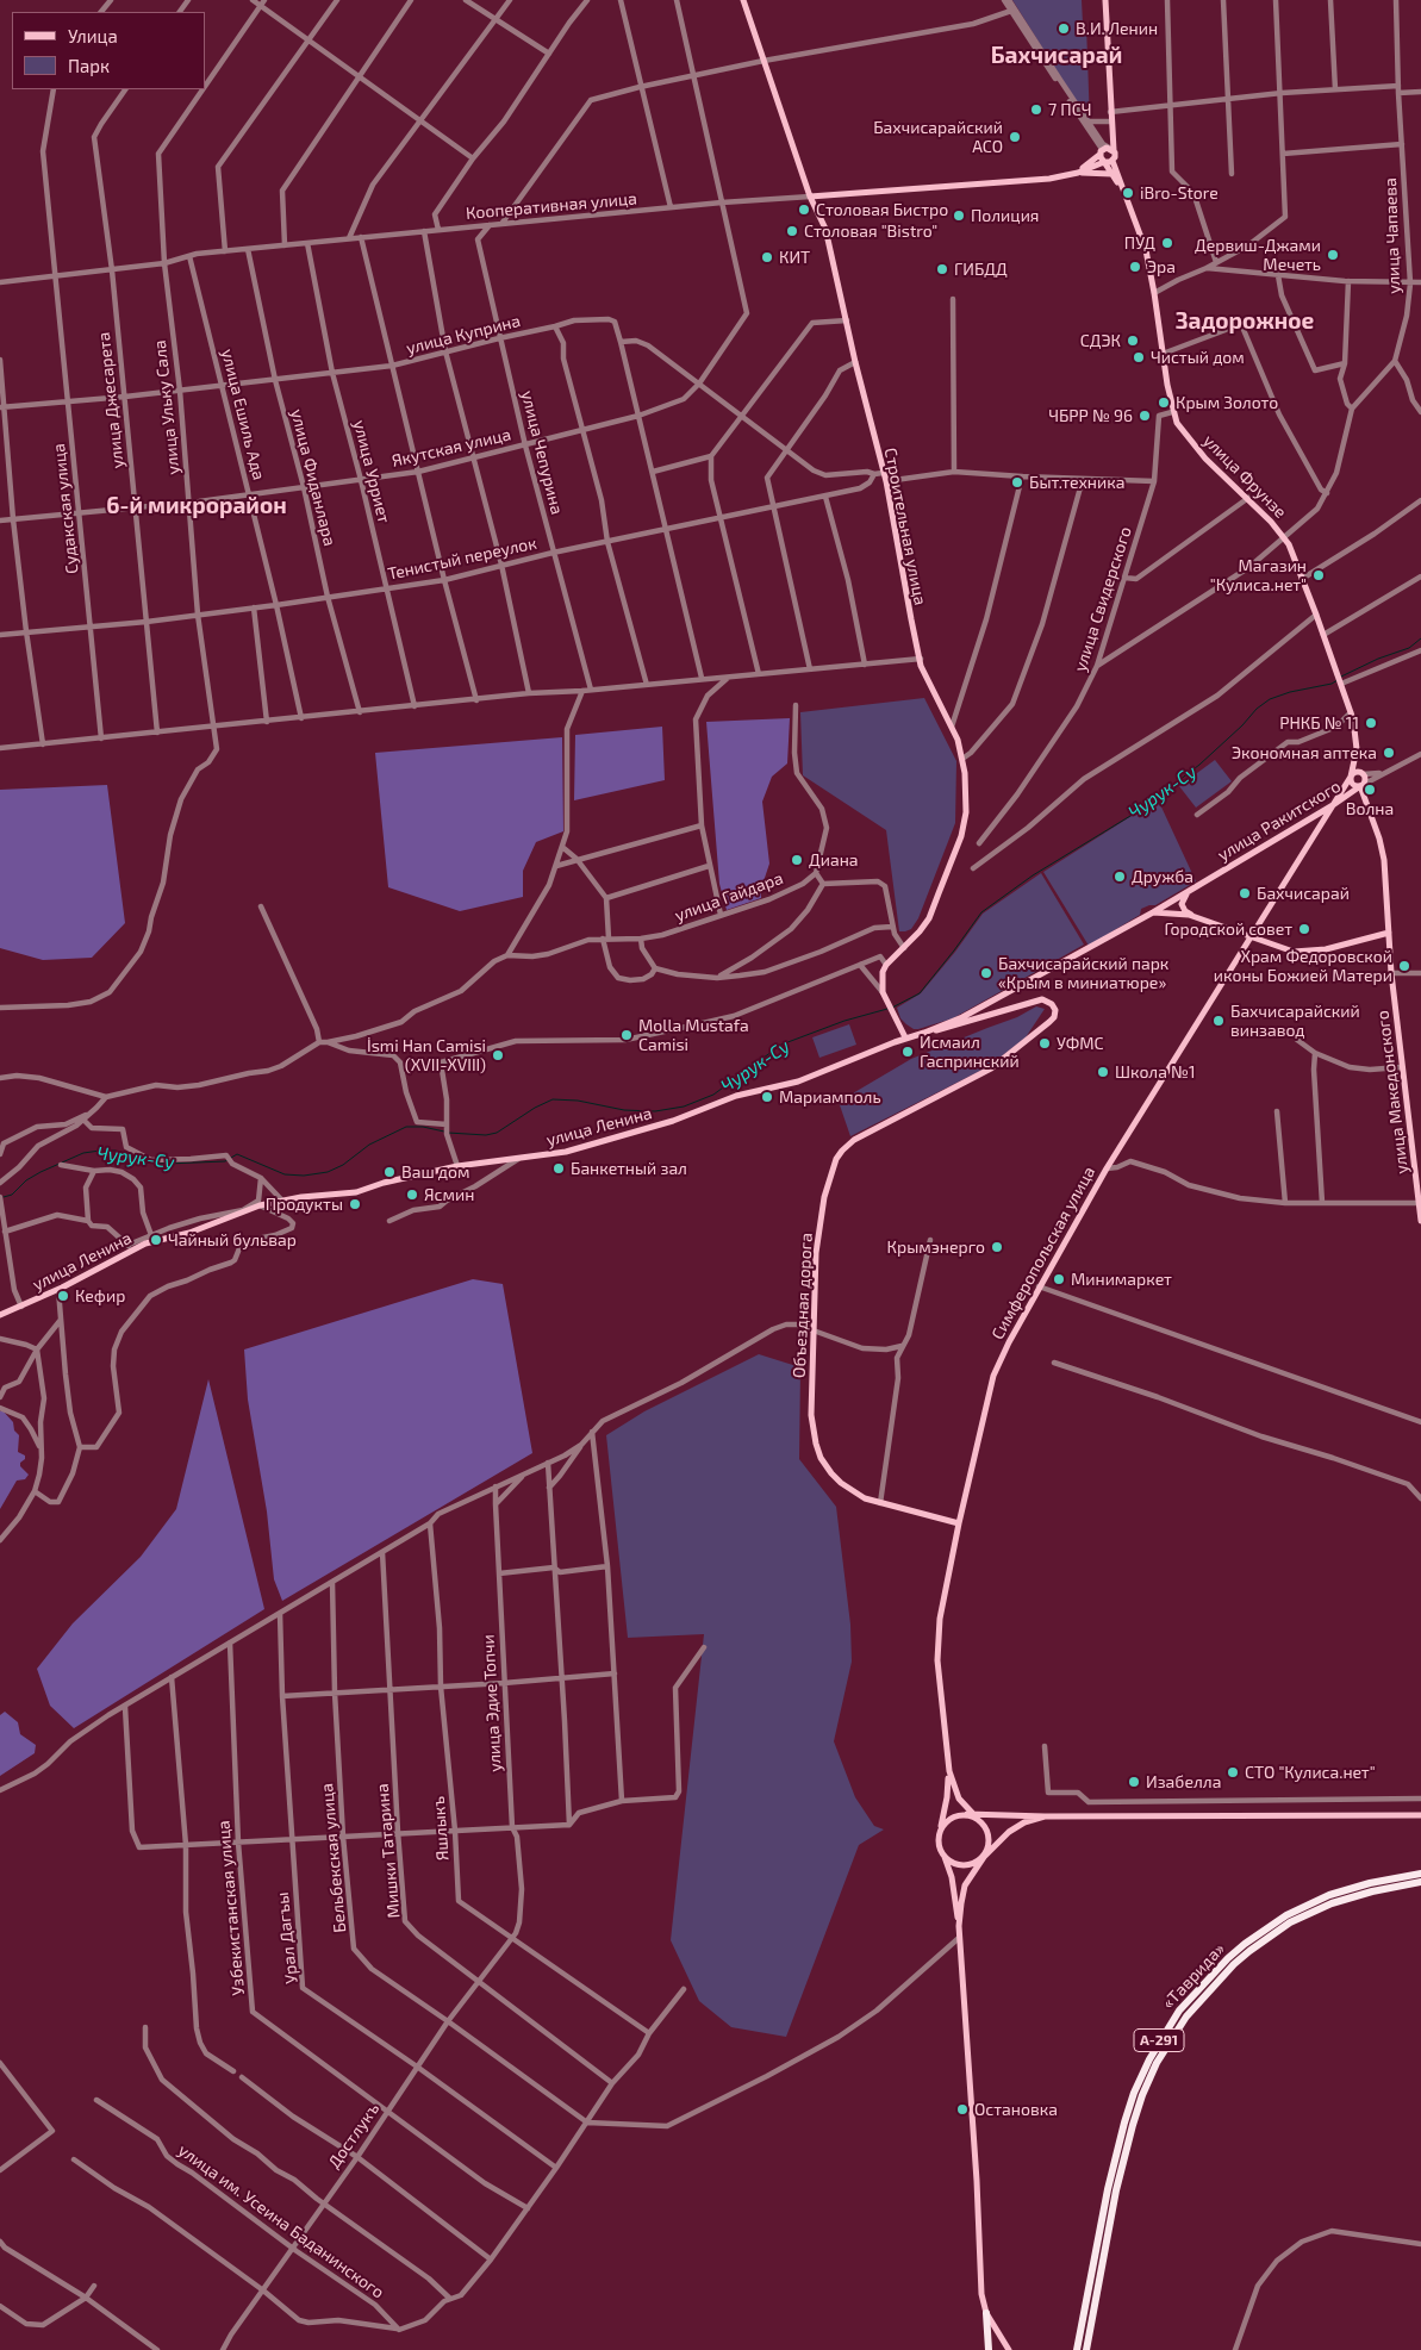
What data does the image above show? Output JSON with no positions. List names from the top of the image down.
{
  "streets": {
    "highway": ["«Таврида»", "А-291"],
    "main road": [
      "Кооперативная улица",
      "улица Фрунзе",
      "Строительная улица",
      "улица Ракитского",
      "улица Македонского",
      "улица Ленина",
      "Симферопольская улица",
      "Объездная дорога"
    ],
    "street": [
      "улица Чапаева",
      "улица Куприна",
      "улица Джесарета",
      "улица Ульку Сала",
      "улица Ешиль Ада",
      "Якутская улица",
      "улица Чепурина",
      "улица Урриет",
      "улица Фиданлара",
      "Судакская улица",
      "Тенистый переулок",
      "улица Свидерского",
      "улица Гайдара",
      "улица Эдие Топчи",
      "Яшлыкъ",
      "Мишки Татарина",
      "Бельбекская улица",
      "Узбекистанская улица",
      "Урал Дагъы",
      "Достлукъ",
      "улица им. Усеина Баданинского"
    ]
  },
  "crossings": [
    ["Кооперативная улица", "улица Джесарета"],
    ["Кооперативная улица", "улица Ульку Сала"],
    ["Кооперативная улица", "улица Ешиль Ада"],
    ["Кооперативная улица", "Якутская улица"],
    ["Кооперативная улица", "улица Чепурина"],
    ["Кооперативная улица", "улица Урриет"],
    ["Кооперативная улица", "улица Фрунзе"],
    ["Кооперативная улица", "улица Фиданлара"],
    ["Кооперативная улица", "Судакская улица"],
    ["Кооперативная улица", "Строительная улица"],
    ["улица Чапаева", "улица Фрунзе"],
    ["улица Чапаева", "улица Свидерского"],
    ["улица Куприна", "улица Джесарета"],
    ["улица Куприна", "улица Ульку Сала"],
    ["улица Куприна", "улица Ешиль Ада"],
    ["улица Куприна", "улица Чепурина"],
    ["улица Куприна", "улица Урриет"],
    ["улица Куприна", "улица Фиданлара"],
    ["улица Куприна", "Судакская улица"],
    ["улица Джесарета", "Якутская улица"],
    ["улица Джесарета", "Тенистый переулок"],
    ["улица Ульку Сала", "Якутская улица"],
    ["улица Ульку Сала", "Тенистый переулок"],
    ["улица Ешиль Ада", "Якутская улица"],
    ["улица Ешиль Ада", "Тенистый переулок"],
    ["Якутская улица", "улица Чепурина"],
    ["Якутская улица", "улица Урриет"],
    ["Якутская улица", "улица Фиданлара"],
    ["Якутская улица", "Судакская улица"],
    ["улица Чепурина", "Тенистый переулок"],
    ["улица Урриет", "Тенистый переулок"],
    ["улица Фрунзе", "улица Свидерского"],
    ["улица Фрунзе", "улица Ракитского"],
    ["улица Фрунзе", "улица Македонского"],
    ["улица Фрунзе", "Симферопольская улица"],
    ["улица Фиданлара", "Тенистый переулок"],
    ["Судакская улица", "Тенистый переулок"],
    ["Строительная улица", "Тенистый переулок"],
    ["улица Ракитского", "улица Македонского"],
    ["улица Ракитского", "улица Ленина"],
    ["улица Ракитского", "Симферопольская улица"],
    ["улица Ленина", "Объездная дорога"],
    ["Симферопольская улица", "Объездная дорога"],
    ["улица Эдие Топчи", "Яшлыкъ"],
    ["улица Эдие Топчи", "Достлукъ"],
    ["Яшлыкъ", "Достлукъ"],
    ["Мишки Татарина", "Достлукъ"],
    ["Бельбекская улица", "Достлукъ"],
    ["Узбекистанская улица", "Достлукъ"],
    ["Урал Дагъы", "Достлукъ"],
    ["Достлукъ", "улица им. Усеина Баданинского"]
  ],
  "districts": ["Бахчисарай", "Задорожное", "6-й микрорайон"],
  "water": ["Чурук-Су"],
  "places": [
    "В.И. Ленин",
    "7 ПСЧ",
    "Бахчисарайский АСО",
    "iBro-Store",
    "Столовая Бистро",
    "Полиция",
    "Столовая \"Bistro\"",
    "ПУД",
    "Дервиш-Джами Мечеть",
    "КИТ",
    "Эра",
    "ГИБДД",
    "СДЭК",
    "Чистый дом",
    "Крым Золото",
    "ЧБРР № 96",
    "Быт.техника",
    "Магазин \"Кулиса.нет\"",
    "РНКБ № 11",
    "Экономная аптека",
    "Волна",
    "Диана",
    "Дружба",
    "Бахчисарай",
    "Городской совет",
    "Xрам Федоровской иконы Божией Матери",
    "Бахчисарайский парк «Крым в миниатюре»",
    "Бахчисарайский винзавод",
    "Molla Mustafa Camisi",
    "УФМС",
    "Исмаил Гаспринский",
    "İsmi Han Camisi (XVII-XVIII)",
    "Школа №1",
    "Мариамполь",
    "Банкетный зал",
    "Ваш дом",
    "Ясмин",
    "Продукты",
    "Чайный бульвар",
    "Крымэнерго",
    "Минимаркет",
    "Кефир",
    "СТО \"Кулиса.нет\"",
    "Изабелла",
    "Остановка"
  ],
  "legend": ["Улица", "Парк"]
}
